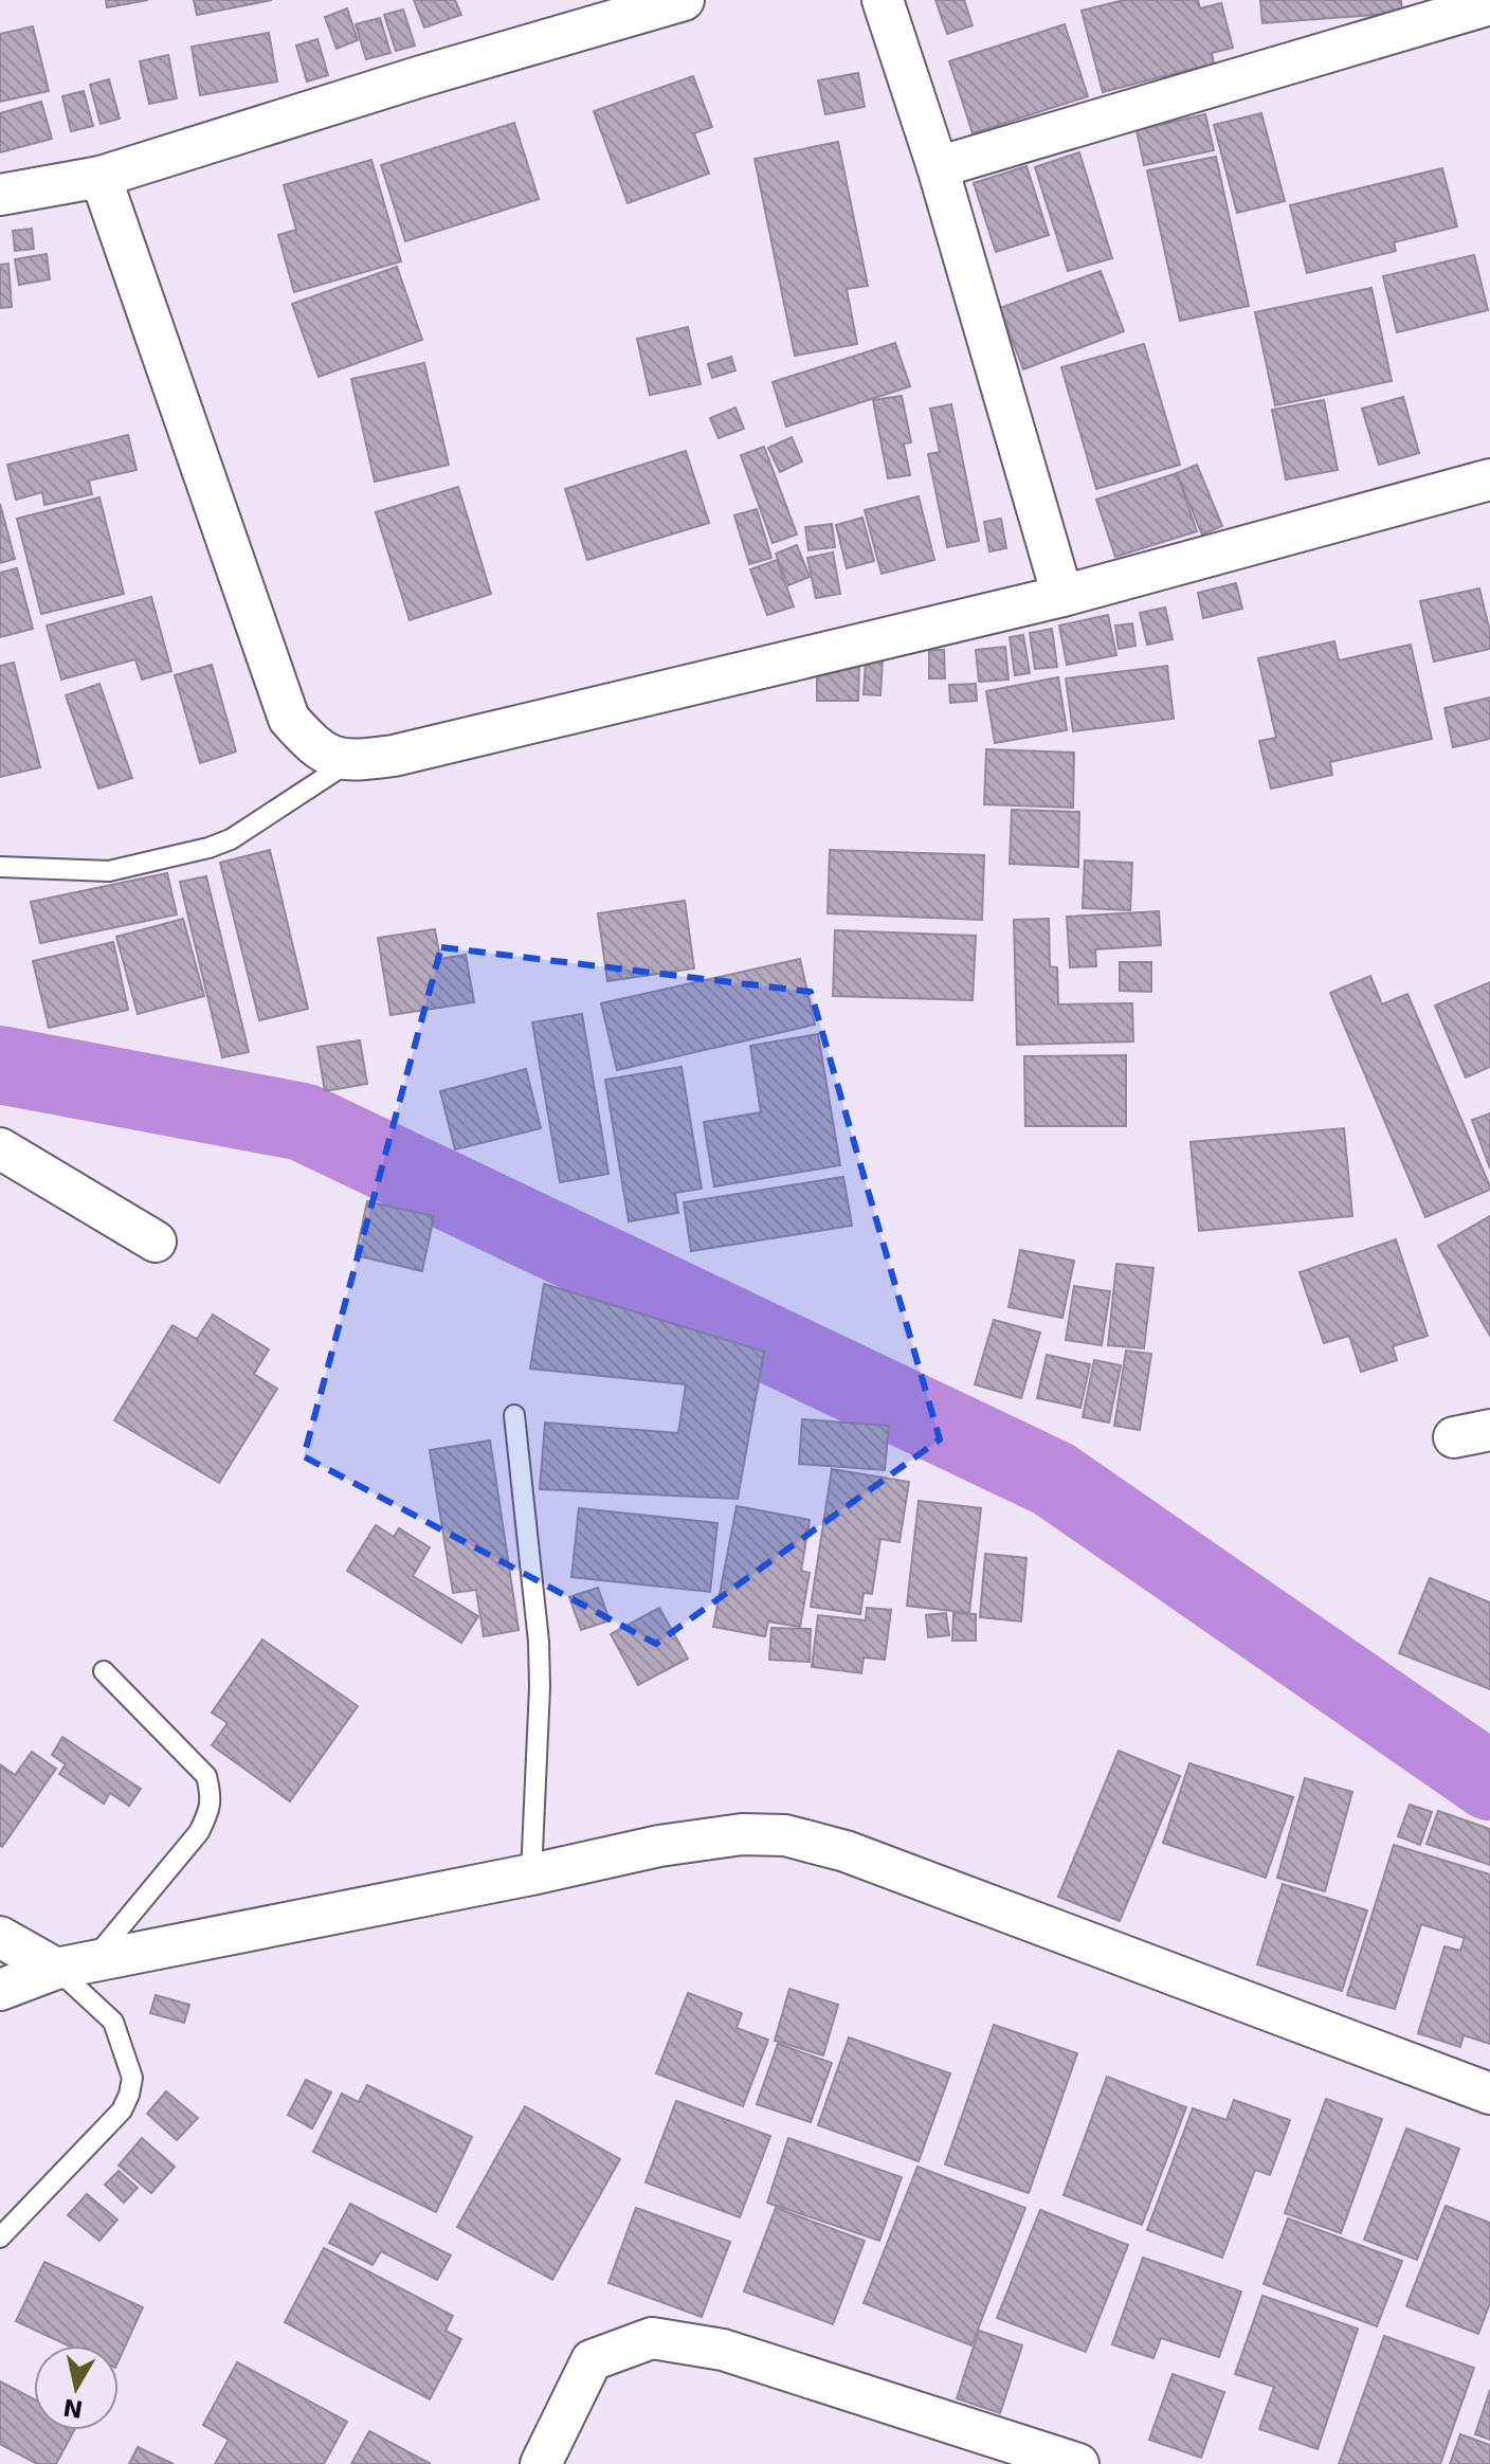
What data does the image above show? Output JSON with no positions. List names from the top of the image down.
{
  "north": "bottom"
}
